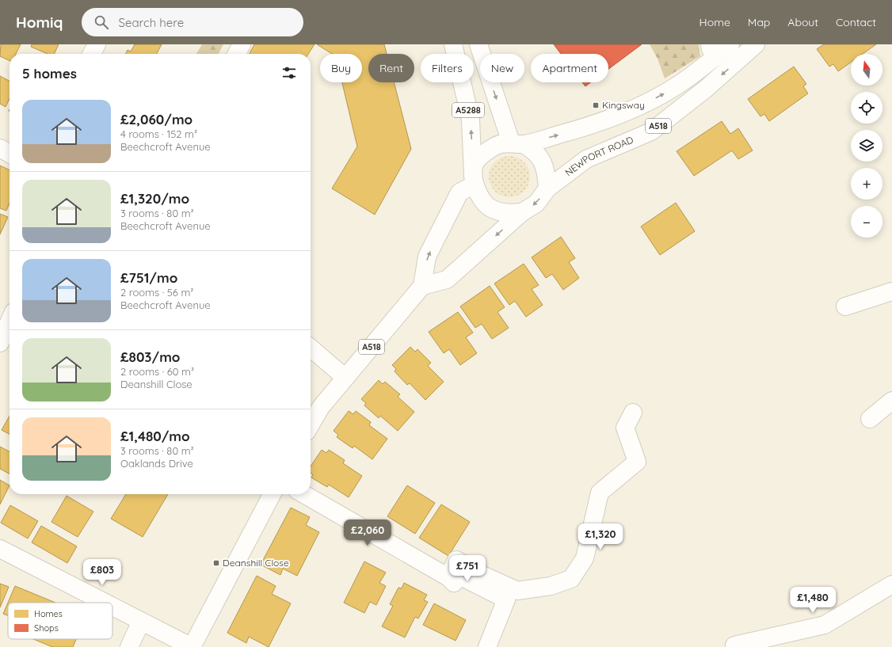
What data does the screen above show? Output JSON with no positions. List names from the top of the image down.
{
  "streets": {
    "main road": ["A5288", "A518", "NEWPORT ROAD"]
  },
  "crossings": [
    ["A5288", "A518"],
    ["A5288", "NEWPORT ROAD"],
    ["A518", "NEWPORT ROAD"]
  ],
  "places": {
    "transit": ["Kingsway", "Deanshill Close"]
  },
  "legend": ["Homes", "Shops"],
  "north": "top",
  "page": {
    "header": "Homiq",
    "search": "Search here",
    "nav": [
      "Home",
      "Map",
      "About",
      "Contact"
    ],
    "map_buttons": ["+", "−"],
    "chip": [
      "Buy",
      "Rent",
      "Filters",
      "New",
      "Apartment"
    ],
    "heading": "5 homes",
    "list": [
      {
        "name": "£2,060/mo",
        "note": "4 rooms · 152 m² · Beechcroft Avenue"
      },
      {
        "name": "£1,320/mo",
        "note": "3 rooms · 80 m² · Beechcroft Avenue"
      },
      {
        "name": "£751/mo",
        "note": "2 rooms · 56 m² · Beechcroft Avenue"
      },
      {
        "name": "£803/mo",
        "note": "2 rooms · 60 m² · Deanshill Close"
      },
      {
        "name": "£1,480/mo",
        "note": "3 rooms · 80 m² · Oaklands Drive"
      }
    ],
    "price": [
      "£2,060",
      "£1,320",
      "£751",
      "£803",
      "£1,480"
    ]
  }
}
